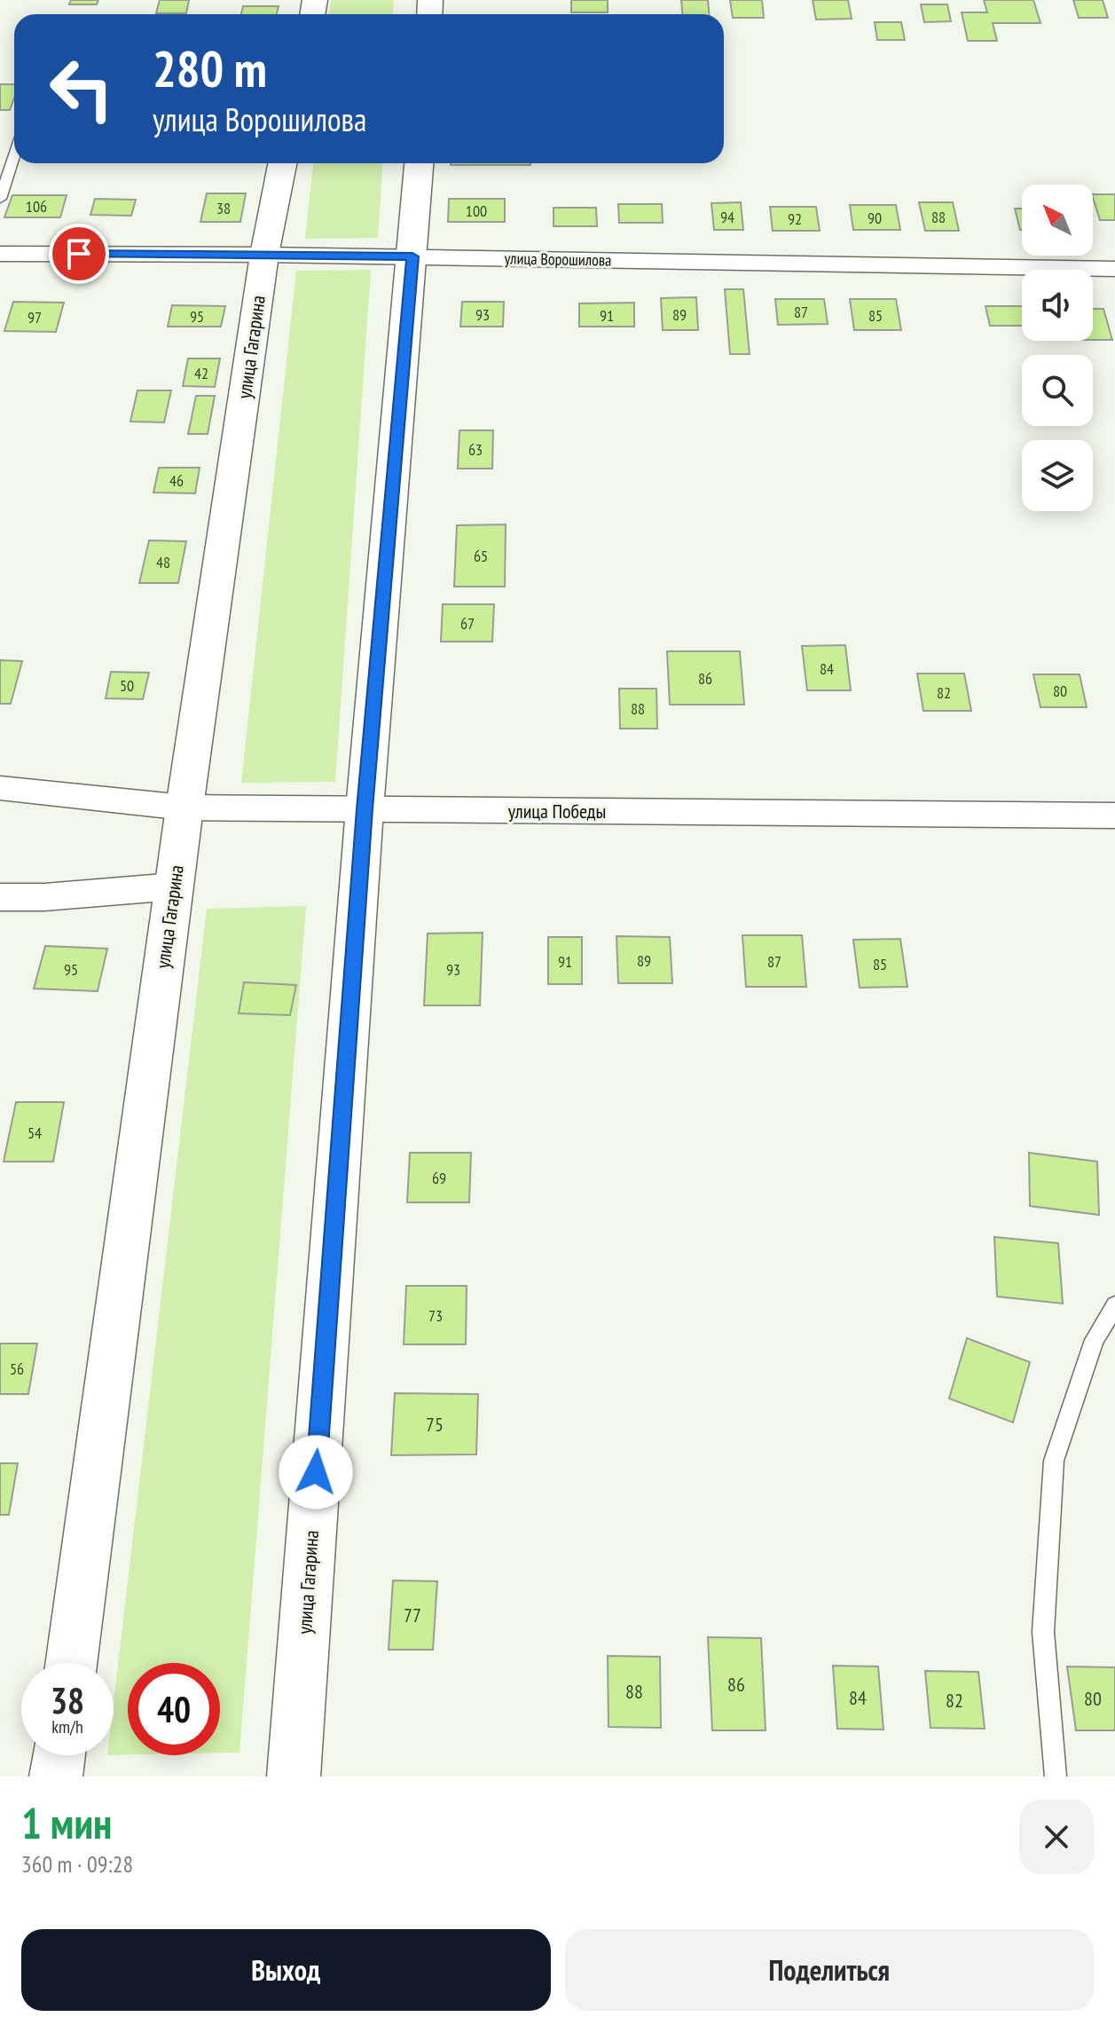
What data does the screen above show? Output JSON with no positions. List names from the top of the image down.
{
  "streets": {
    "street": ["улица Ворошилова", "улица Гагарина", "улица Победы"]
  },
  "crossings": [
    ["улица Ворошилова", "улица Гагарина"],
    ["улица Гагарина", "улица Победы"]
  ],
  "house_numbers": [
    "106",
    "38",
    "100",
    "94",
    "88",
    "90",
    "92",
    "87",
    "93",
    "89",
    "91",
    "85",
    "95",
    "97",
    "42",
    "63",
    "46",
    "65",
    "48",
    "67",
    "84",
    "86",
    "50",
    "80",
    "82",
    "88",
    "89",
    "91",
    "87",
    "85",
    "95",
    "93",
    "54",
    "69",
    "73",
    "56",
    "75",
    "77",
    "86",
    "88",
    "84",
    "80",
    "82"
  ],
  "north": "top left",
  "page": {
    "turn": ["280 m", "улица Ворошилова"],
    "speed": "38 km/h",
    "limit": "40",
    "heading": ["1 мин", "360 m · 09:28"],
    "buttons": ["Выход", "Поделиться"]
  }
}
